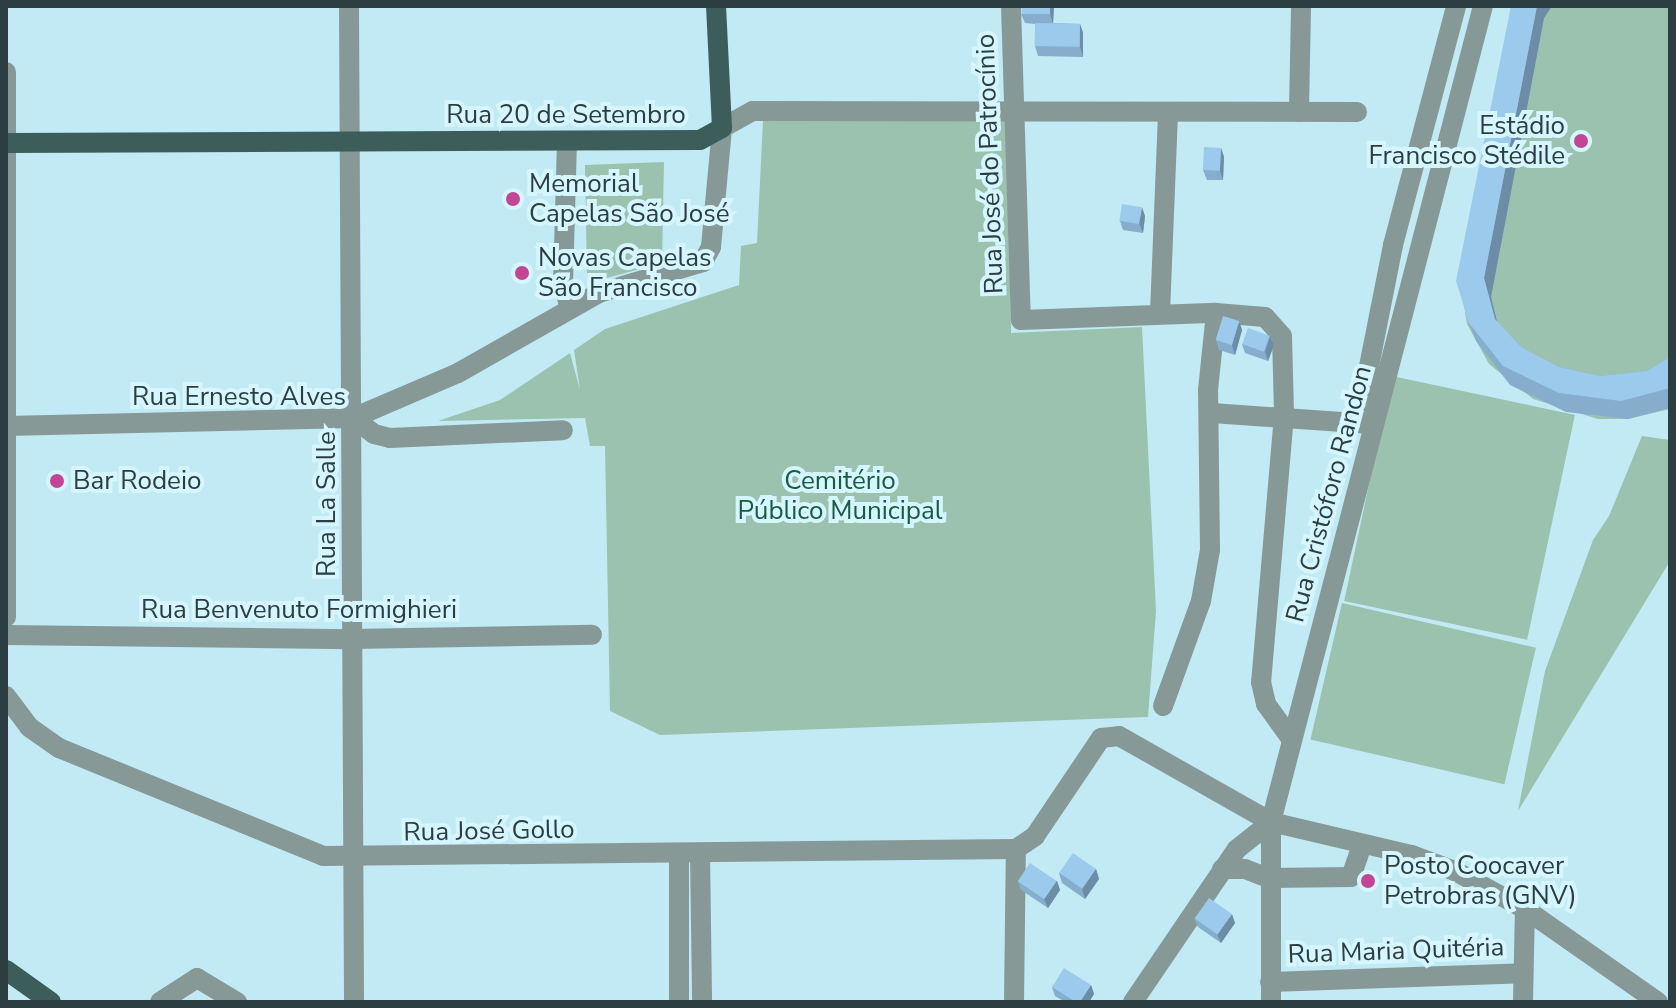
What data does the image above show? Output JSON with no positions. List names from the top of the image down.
{
  "streets": {
    "main road": ["Rua 20 de Setembro"],
    "street": [
      "Rua José do Patrocínio",
      "Rua Ernesto Alves",
      "Rua Cristóforo Randon",
      "Rua La Salle",
      "Rua Benvenuto Formighieri",
      "Rua José Gollo",
      "Rua Maria Quitéria"
    ]
  },
  "crossings": [
    ["Rua 20 de Setembro", "Rua José do Patrocínio"],
    ["Rua 20 de Setembro", "Rua La Salle"],
    ["Rua Ernesto Alves", "Rua La Salle"],
    ["Rua Cristóforo Randon", "Rua Maria Quitéria"],
    ["Rua La Salle", "Rua Benvenuto Formighieri"],
    ["Rua La Salle", "Rua José Gollo"]
  ],
  "parks": ["Cemitério Público Municipal"],
  "places": [
    "Estádio Francisco Stédile",
    "Memorial Capelas São José",
    "Novas Capelas São Francisco",
    "Bar Rodeio",
    "Posto Coocaver Petrobras (GNV)"
  ]
}
